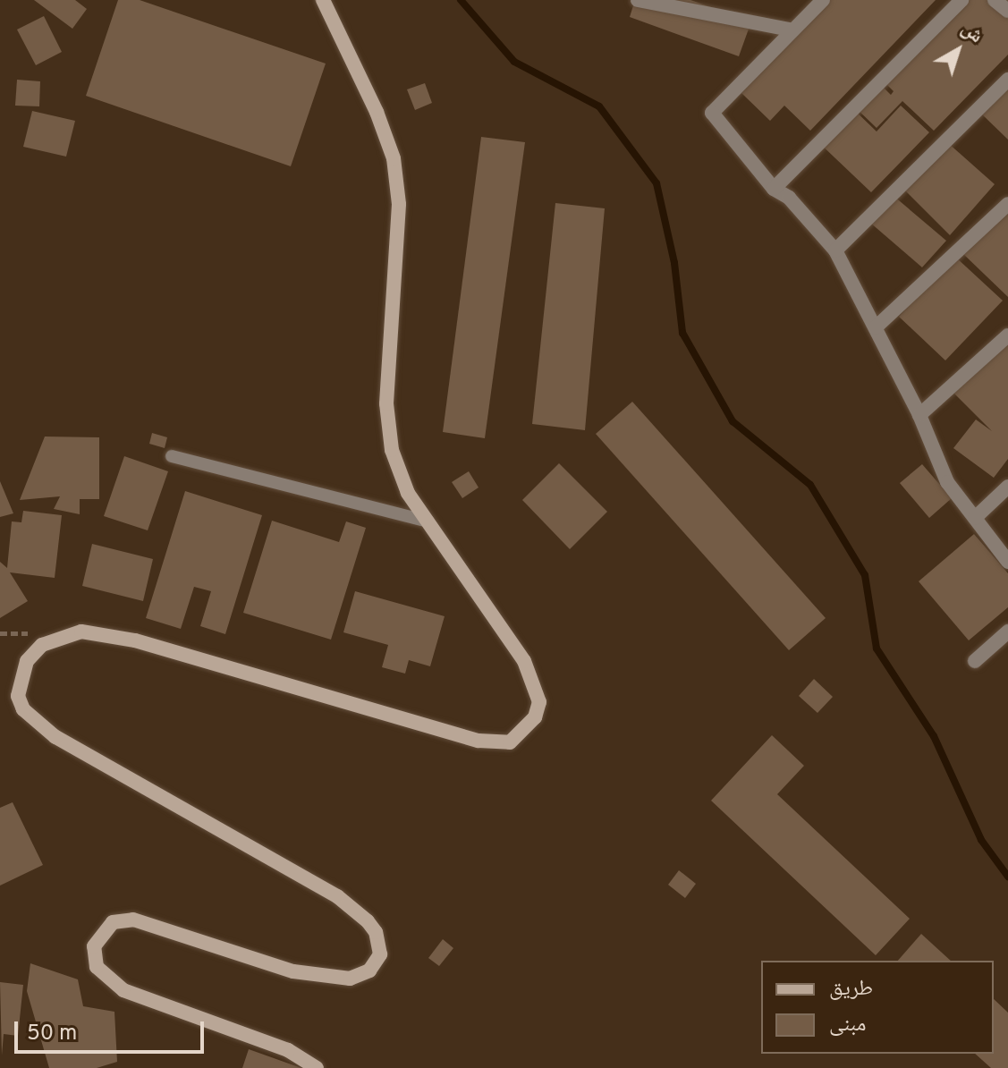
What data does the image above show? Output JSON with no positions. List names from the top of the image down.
{
  "legend": ["طريق", "مبنى"],
  "scale_bar": "50 m",
  "north": "top right"
}
